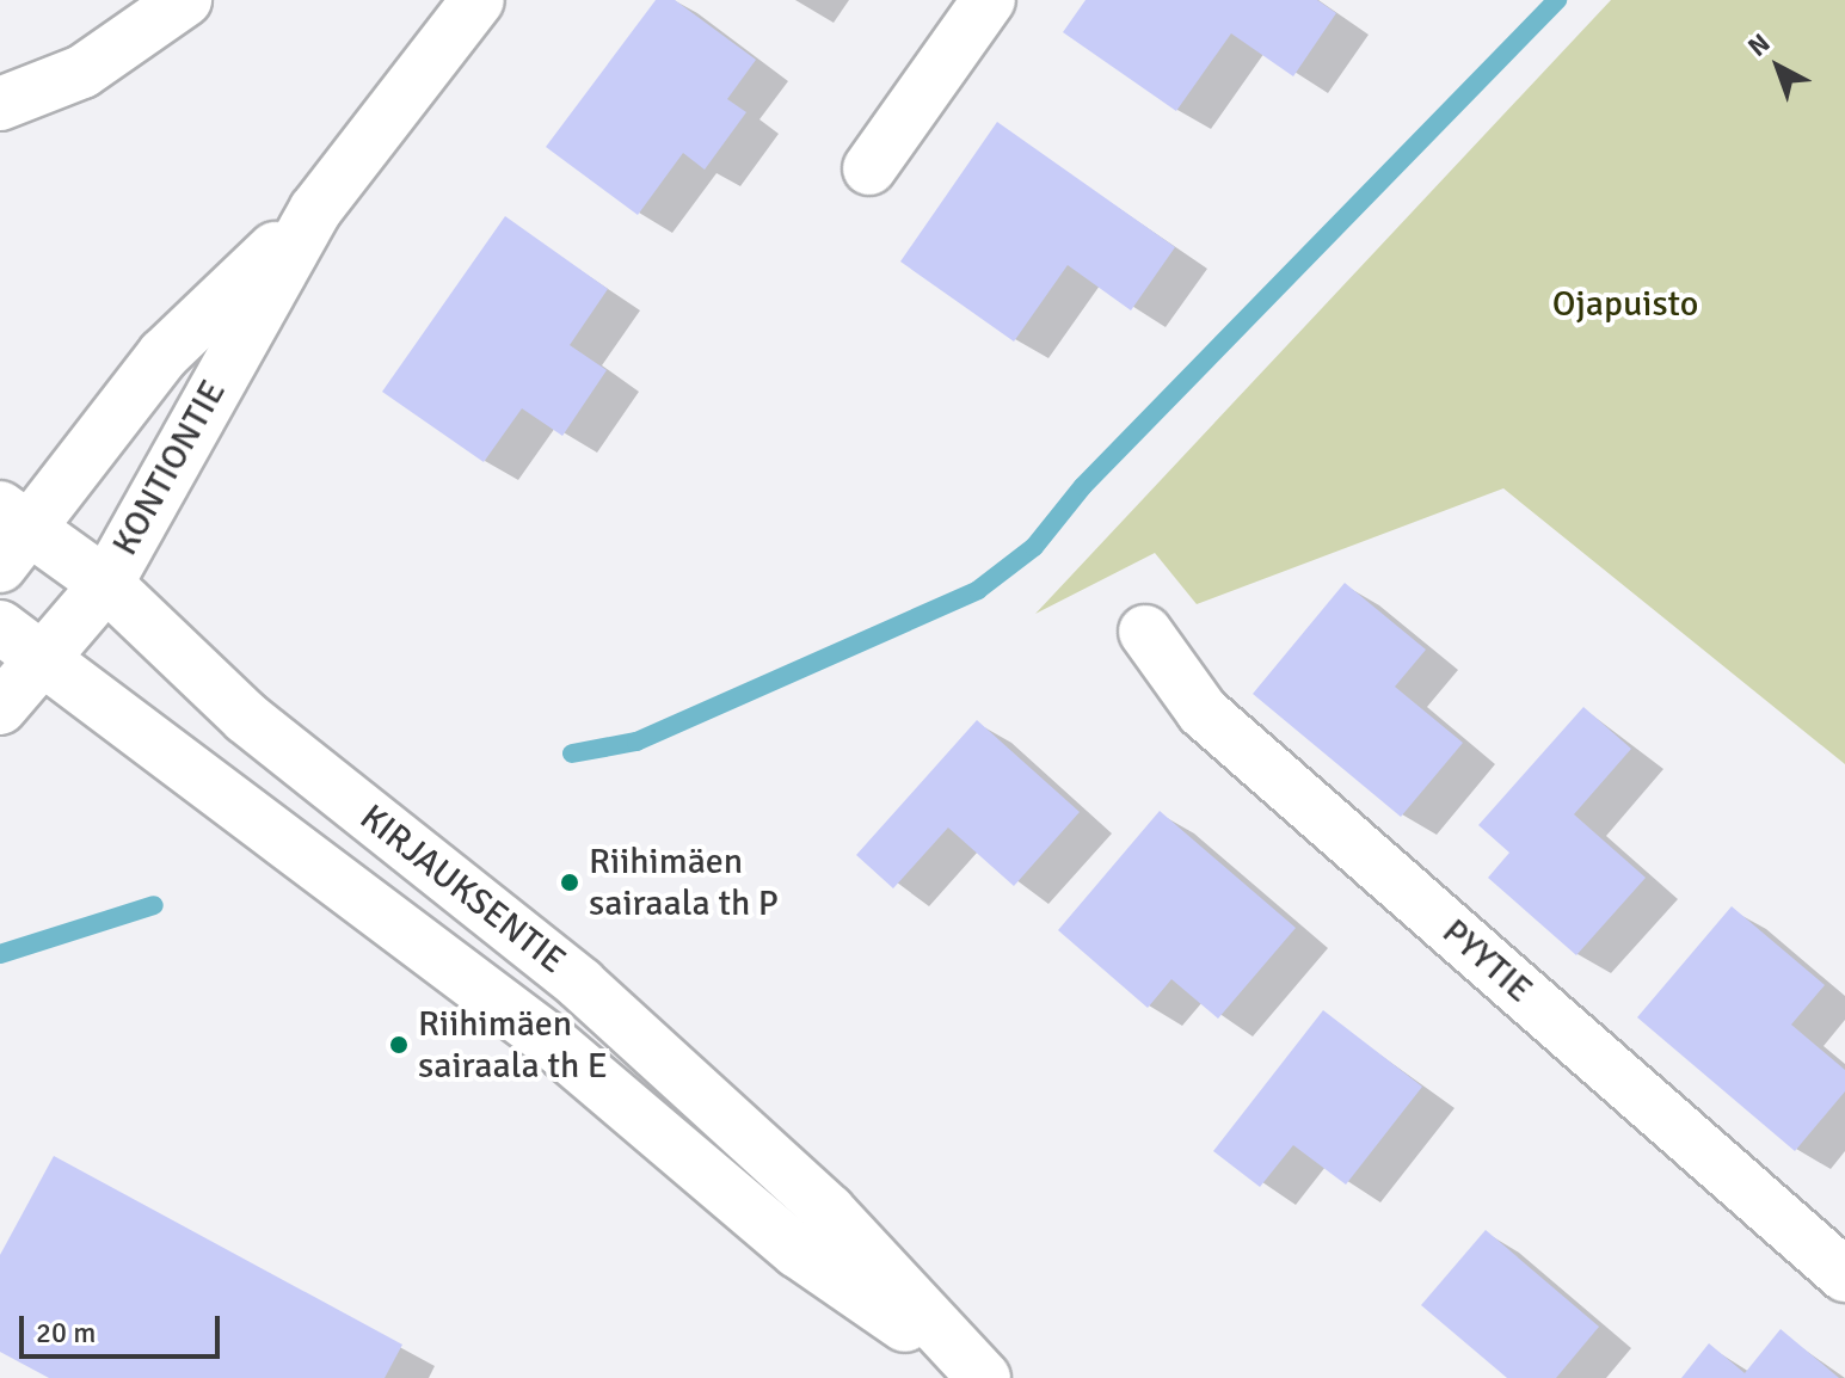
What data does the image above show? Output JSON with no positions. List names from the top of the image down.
{
  "streets": {
    "street": ["KONTIONTIE", "KIRJAUKSENTIE", "PYYTIE"]
  },
  "crossings": [
    ["KONTIONTIE", "KIRJAUKSENTIE"]
  ],
  "parks": ["Ojapuisto"],
  "places": ["Riihimäen sairaala th P", "Riihimäen sairaala th E"],
  "scale_bar": "20 m",
  "north": "top left"
}
